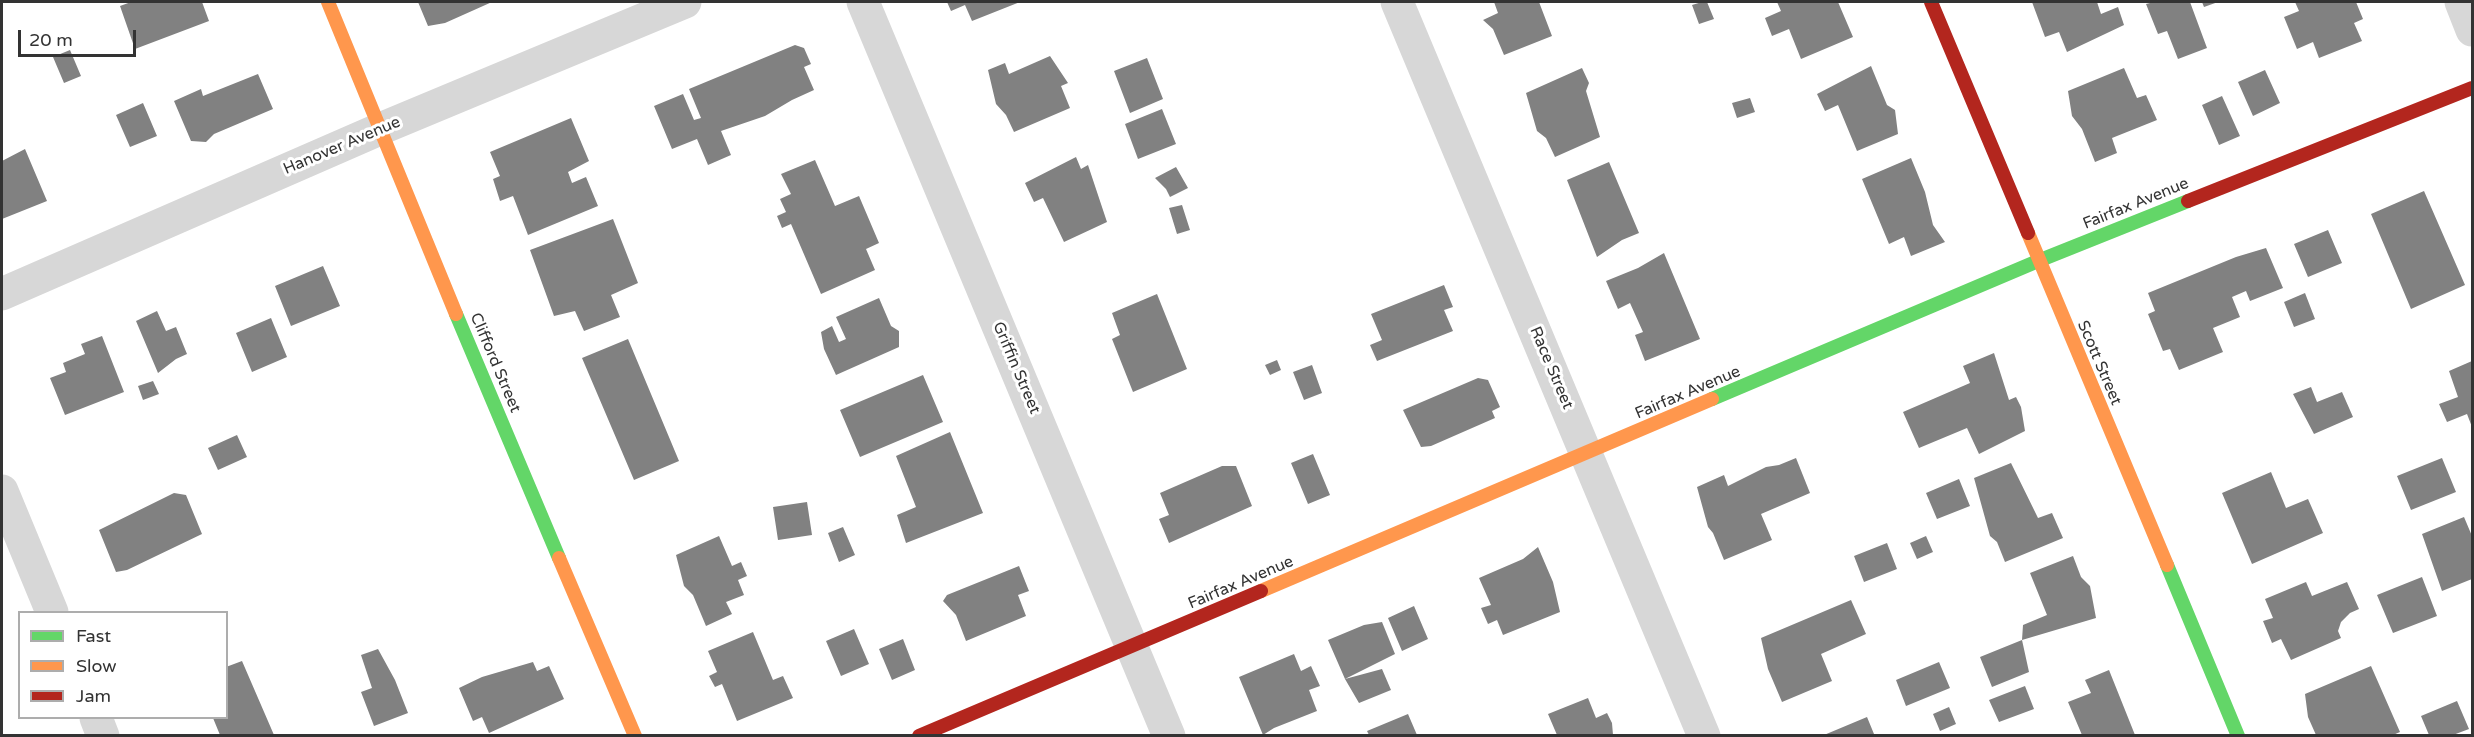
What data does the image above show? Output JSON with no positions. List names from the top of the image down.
{
  "streets": {
    "street": [
      "Hanover Avenue",
      "Fairfax Avenue",
      "Clifford Street",
      "Scott Street",
      "Griffin Street",
      "Race Street"
    ]
  },
  "crossings": [
    ["Hanover Avenue", "Clifford Street"],
    ["Fairfax Avenue", "Scott Street"],
    ["Fairfax Avenue", "Griffin Street"],
    ["Fairfax Avenue", "Race Street"]
  ],
  "legend": ["Fast", "Slow", "Jam"],
  "scale_bar": "20 m"
}
